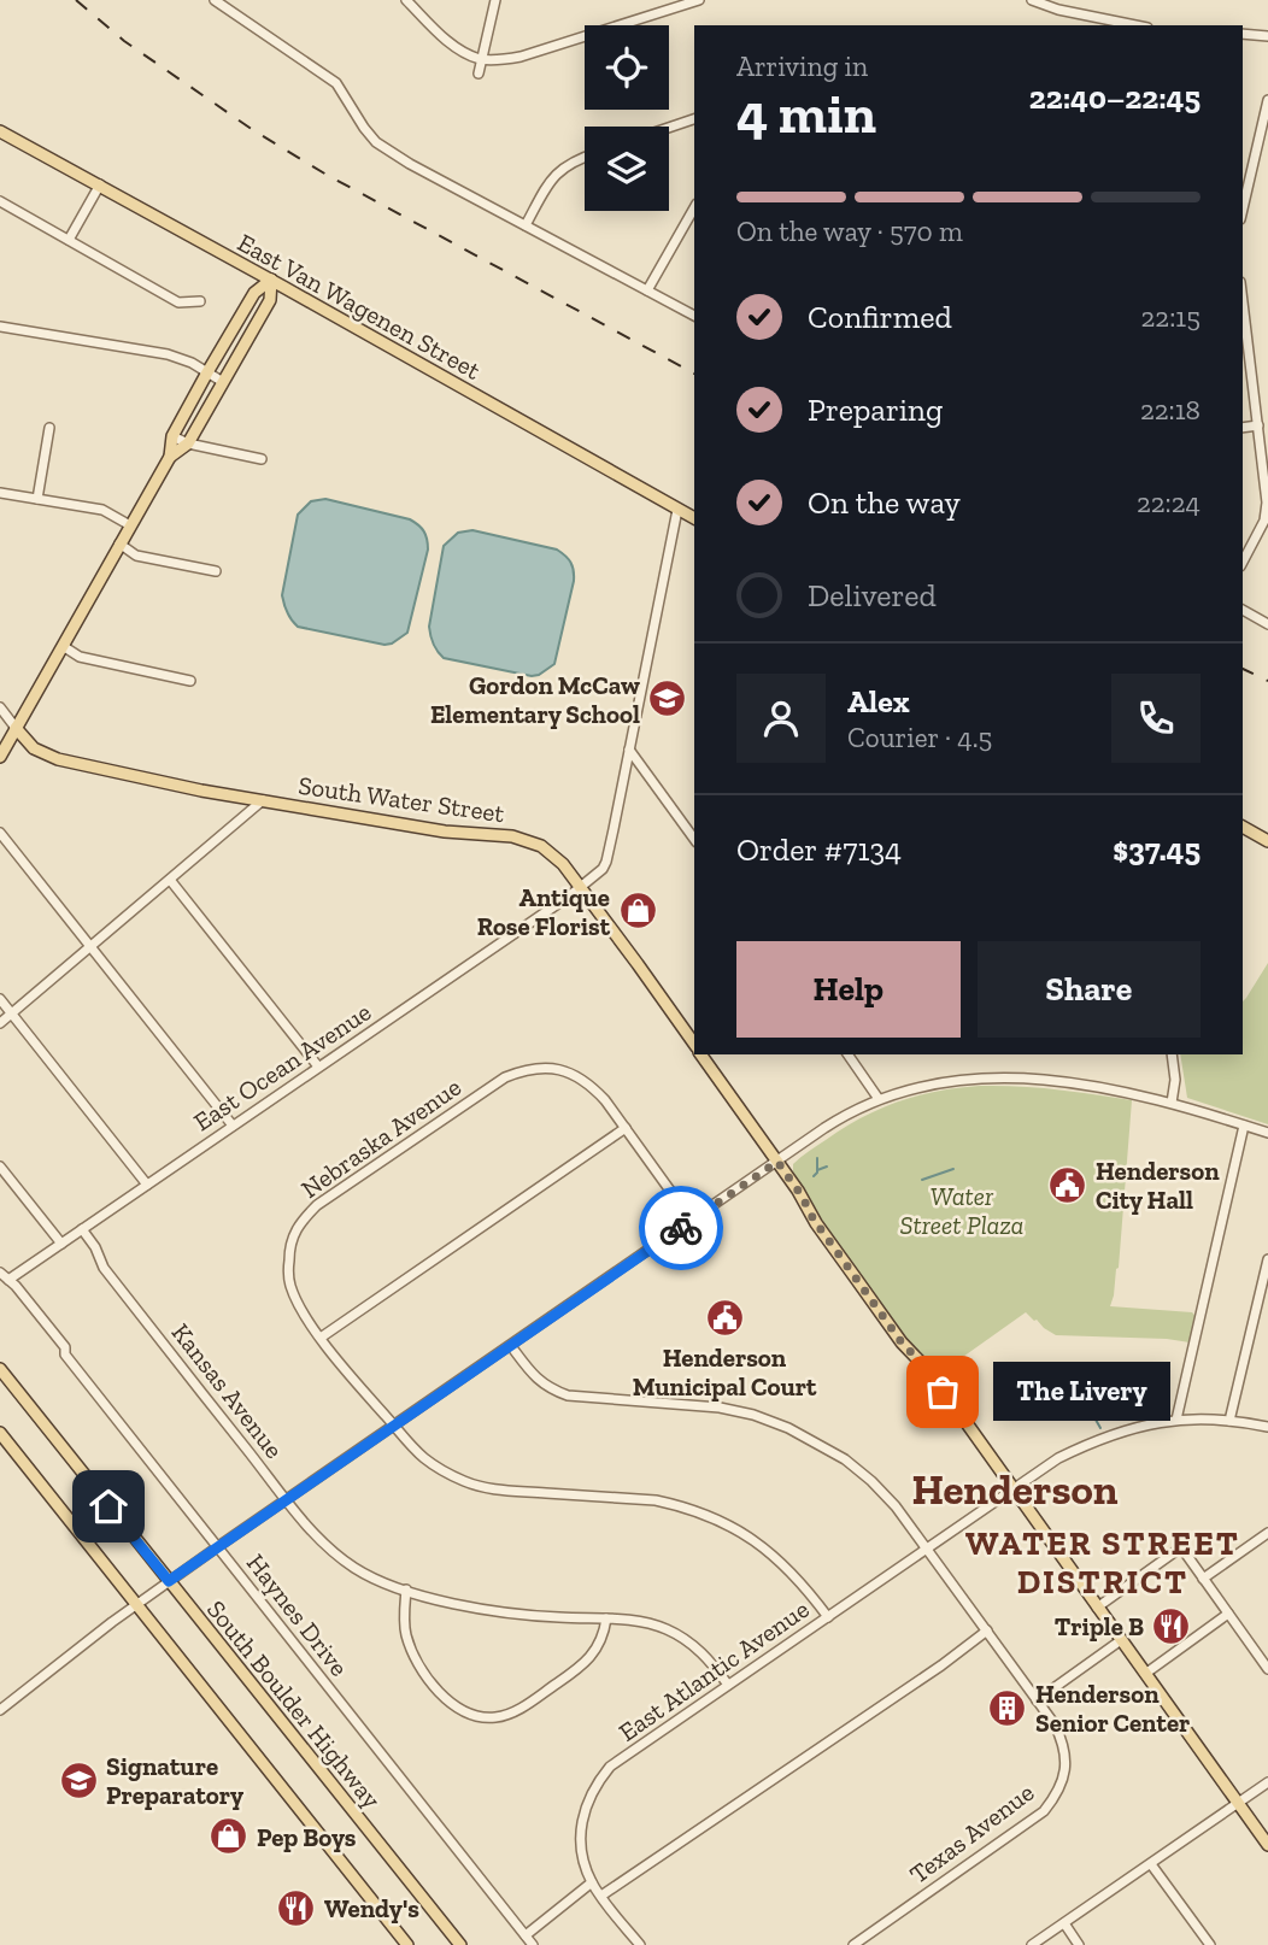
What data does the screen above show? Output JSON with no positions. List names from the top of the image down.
{
  "streets": {
    "main road": ["East Van Wagenen Street", "South Water Street", "South Boulder Highway"],
    "street": [
      "East Ocean Avenue",
      "Nebraska Avenue",
      "Kansas Avenue",
      "Haynes Drive",
      "East Atlantic Avenue",
      "Texas Avenue"
    ]
  },
  "crossings": [
    ["East Van Wagenen Street", "East Ocean Avenue"],
    ["South Water Street", "East Ocean Avenue"],
    ["South Water Street", "East Atlantic Avenue"],
    ["East Ocean Avenue", "Kansas Avenue"],
    ["East Ocean Avenue", "Haynes Drive"],
    ["Nebraska Avenue", "East Atlantic Avenue"],
    ["Kansas Avenue", "East Atlantic Avenue"],
    ["East Atlantic Avenue", "Texas Avenue"]
  ],
  "districts": ["Henderson", "WATER STREET DISTRICT"],
  "parks": ["Water Street Plaza"],
  "places": {
    "school or university": ["Gordon McCaw Elementary School", "Signature Preparatory"],
    "shop": ["Antique Rose Florist", "Pep Boys"],
    "public building": ["Henderson City Hall", "Henderson Municipal Court"],
    "other": ["The Livery"],
    "restaurant": ["Triple B", "Wendy's"],
    "building": ["Henderson Senior Center"]
  },
  "page": {
    "heading": ["4 min", "Arriving in", "22:40–22:45"],
    "panel": [
      "Alex",
      "Courier · 4.5",
      "Order #7134",
      "$37.45"
    ],
    "bar": "On the way · 570 m",
    "list": [
      ["Confirmed", "22:15"],
      ["Preparing", "22:18"],
      ["On the way", "22:24"],
      "Delivered"
    ],
    "buttons": ["Help", "Share"],
    "bubble": "The Livery"
  }
}
